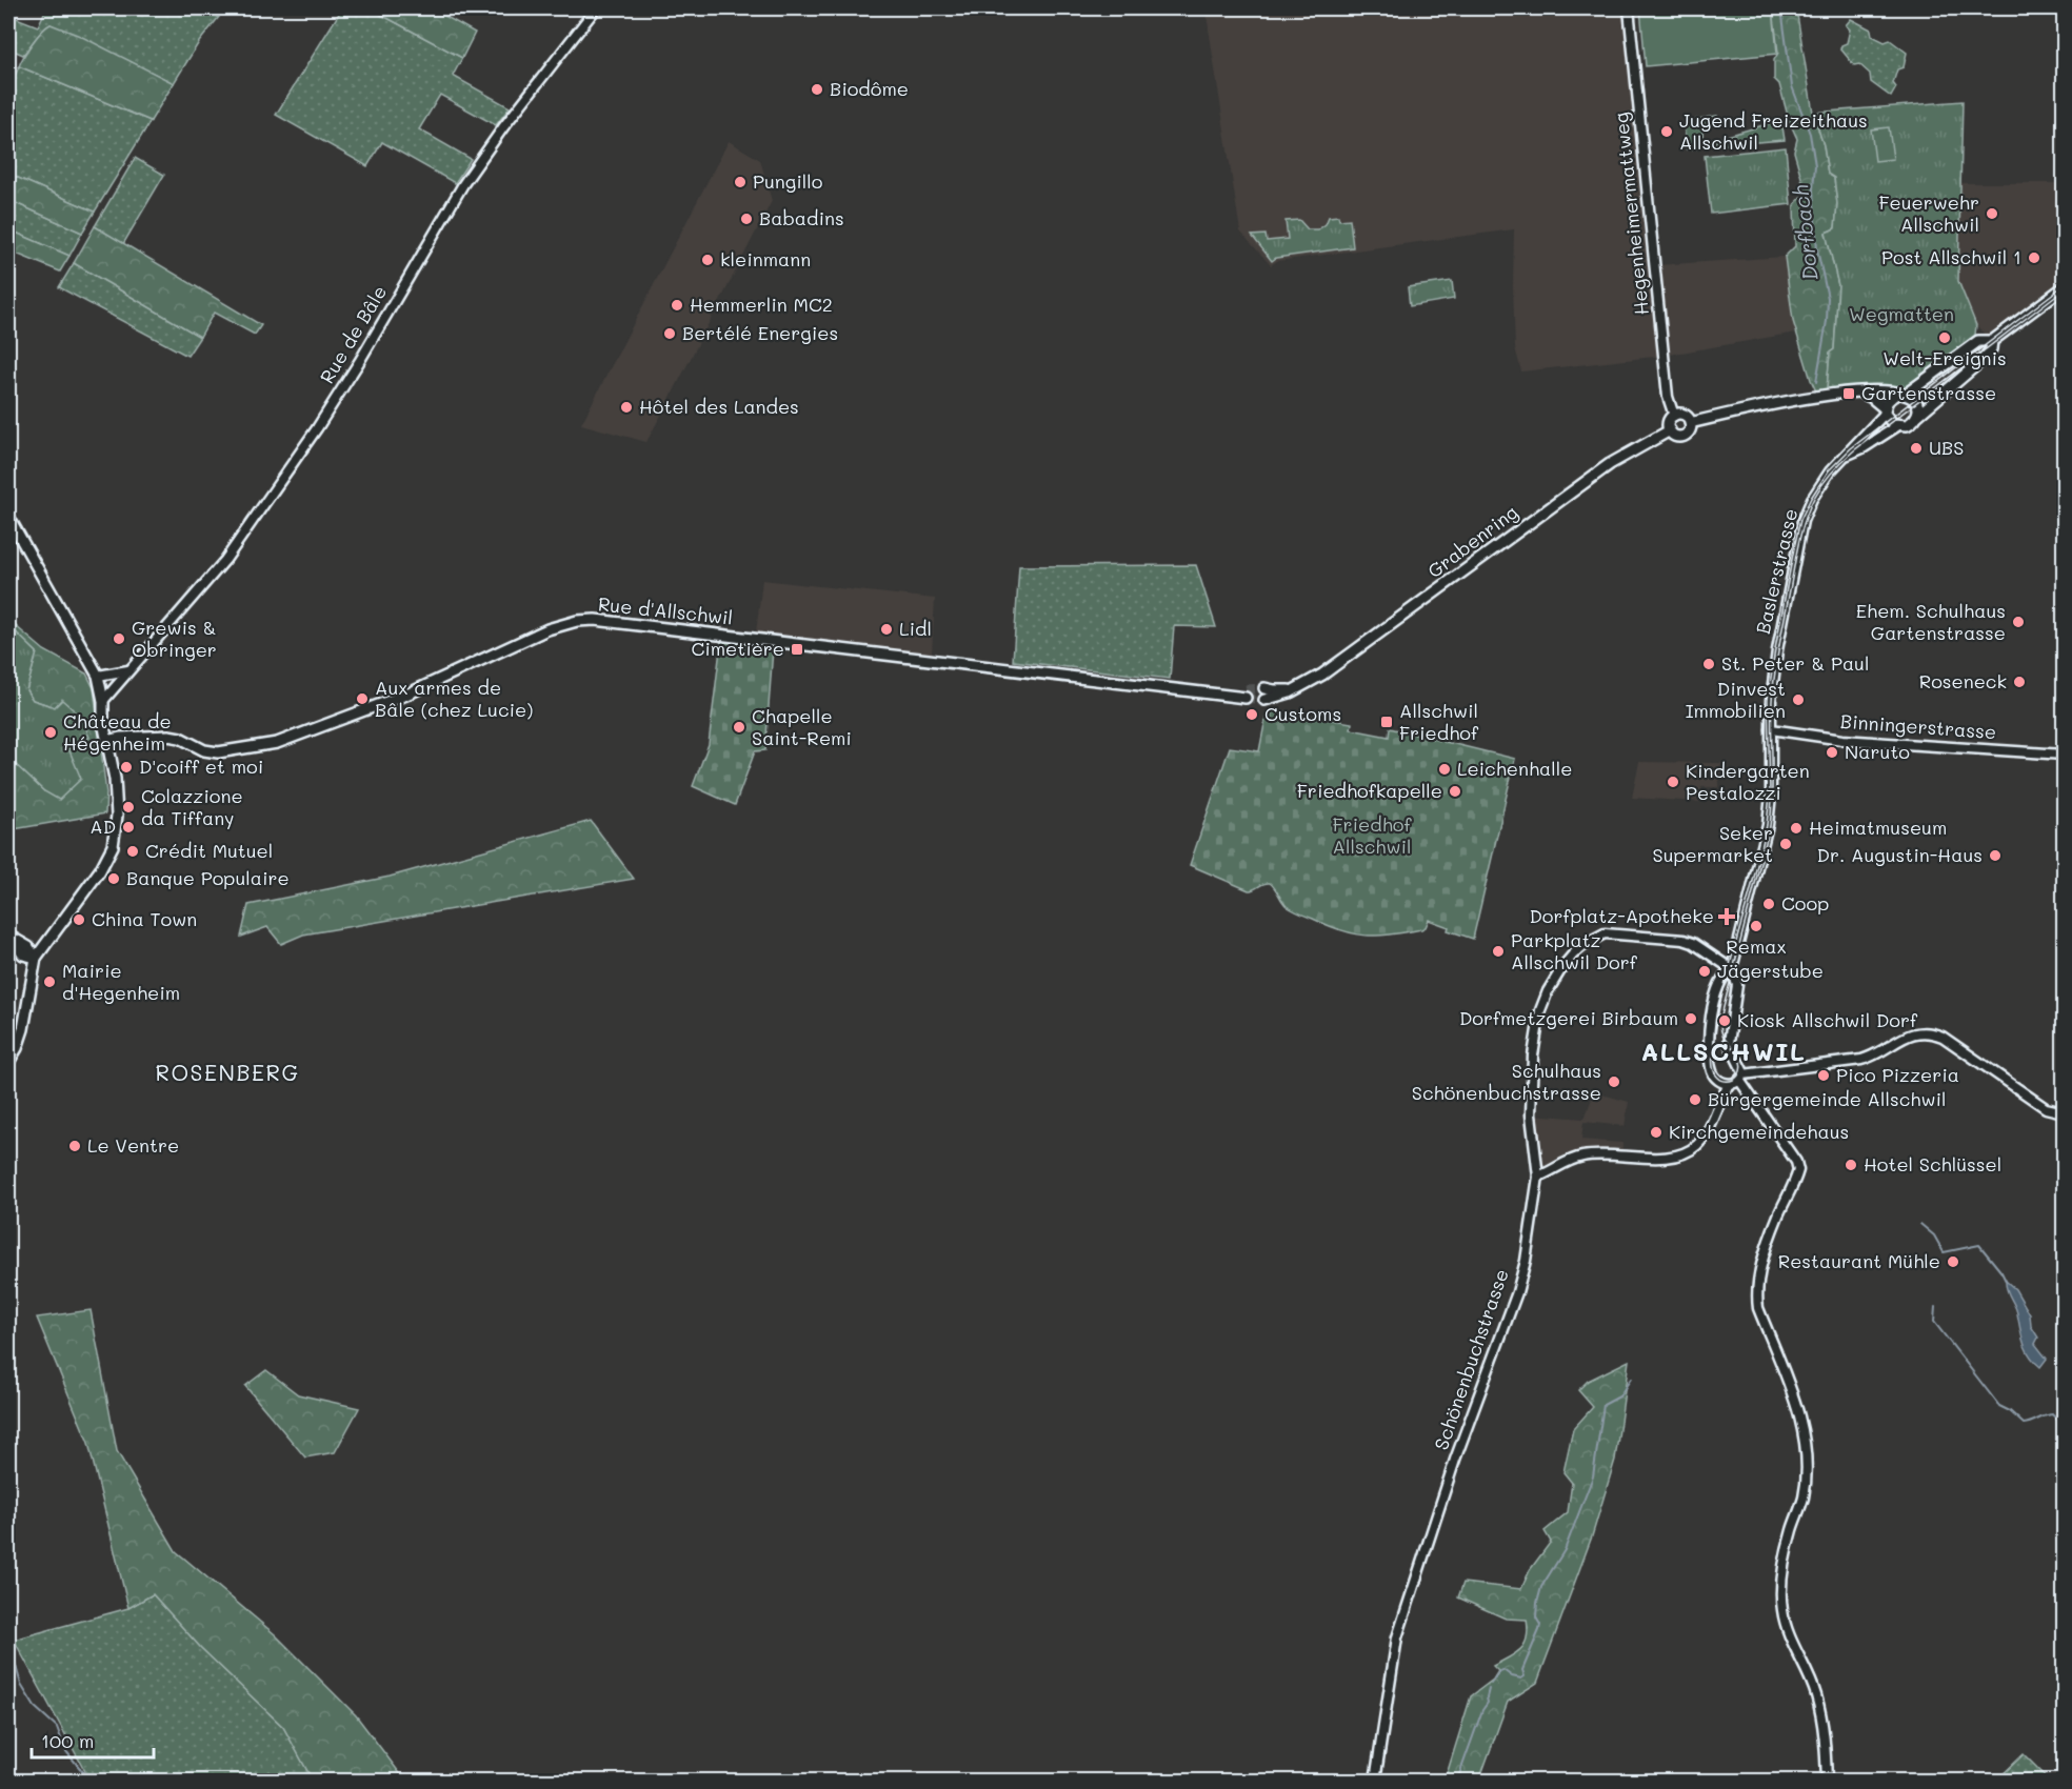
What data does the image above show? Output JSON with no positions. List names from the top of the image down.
{
  "streets": {
    "main road": ["Grabenring", "Rue d'Allschwil"],
    "street": [
      "Hegenheimermattweg",
      "Rue de Bâle",
      "Baslerstrasse",
      "Binningerstrasse",
      "Schönenbuchstrasse"
    ]
  },
  "crossings": [
    ["Hegenheimermattweg", "Grabenring"],
    ["Baslerstrasse", "Binningerstrasse"],
    ["Baslerstrasse", "Schönenbuchstrasse"]
  ],
  "districts": ["ALLSCHWIL", "ROSENBERG"],
  "water": ["Dorfbach"],
  "parks": ["Wegmatten", "Friedhof Allschwil"],
  "places": {
    "other": [
      "Biodôme",
      "Jugend Freizeithaus Allschwil",
      "Pungillo",
      "Feuerwehr Allschwil",
      "Babadins",
      "Post Allschwil 1",
      "kleinmann",
      "Hemmerlin MC2",
      "Bertélé Energies",
      "Welt-Ereignis",
      "Hôtel des Landes",
      "UBS",
      "Ehem. Schulhaus Gartenstrasse",
      "Lidl",
      "Grewis & Obringer",
      "St. Peter & Paul",
      "Roseneck",
      "Aux armes de Bâle (chez Lucie)",
      "Dinvest Immobilien",
      "Customs",
      "Chapelle Saint-Remi",
      "Château de Hégenheim",
      "Naruto",
      "D'coiff et moi",
      "Leichenhalle",
      "Kindergarten Pestalozzi",
      "Friedhofkapelle",
      "Colazzione da Tiffany",
      "AD",
      "Heimatmuseum",
      "Seker Supermarket",
      "Crédit Mutuel",
      "Dr. Augustin-Haus",
      "Banque Populaire",
      "Coop",
      "China Town",
      "Remax",
      "Parkplatz Allschwil Dorf",
      "Jägerstube",
      "Mairie d'Hegenheim",
      "Dorfmetzgerei Birbaum",
      "Kiosk Allschwil Dorf",
      "Pico Pizzeria",
      "Schulhaus Schönenbuchstrasse",
      "Bürgergemeinde Allschwil",
      "Kirchgemeindehaus",
      "Le Ventre",
      "Hotel Schlüssel",
      "Restaurant Mühle"
    ],
    "transit": ["Gartenstrasse", "Cimetière", "Allschwil Friedhof"],
    "health": ["Dorfplatz-Apotheke"]
  },
  "scale_bar": "100 m"
}
